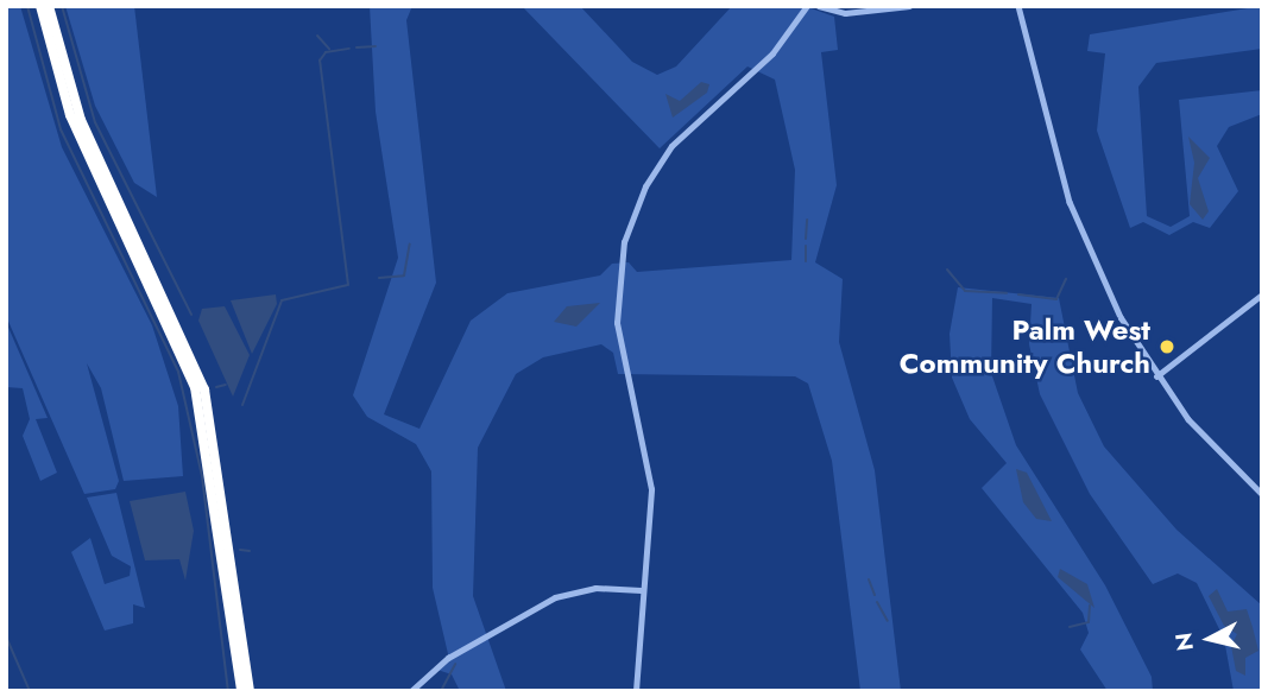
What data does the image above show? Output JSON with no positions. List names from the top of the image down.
{
  "places": ["Palm West Community Church"],
  "north": "left"
}
